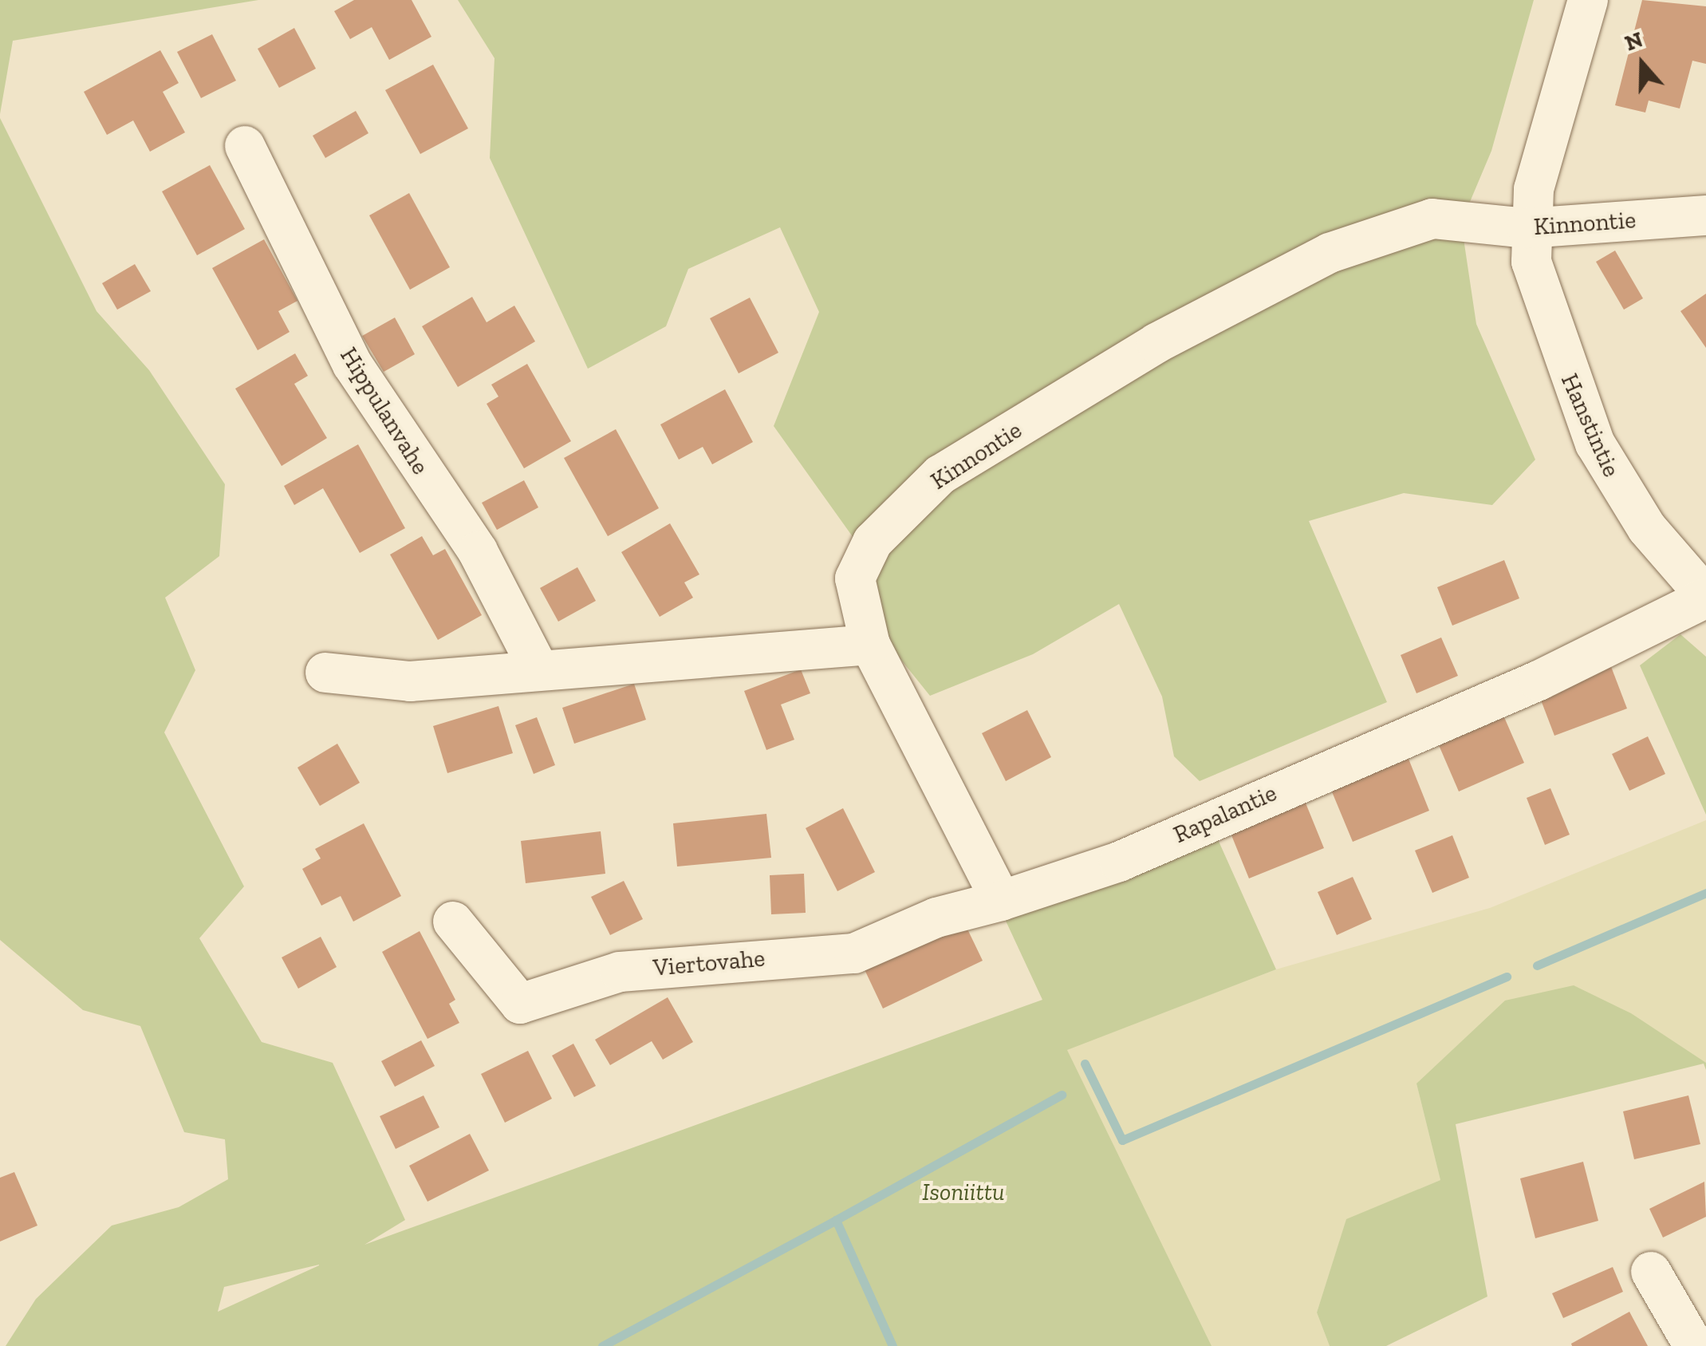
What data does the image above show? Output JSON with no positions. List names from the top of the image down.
{
  "streets": {
    "street": [
      "Kinnontie",
      "Hippulanvahe",
      "Hanstintie",
      "Rapalantie",
      "Viertovahe"
    ]
  },
  "crossings": [
    ["Kinnontie", "Hanstintie"],
    ["Hanstintie", "Rapalantie"],
    ["Rapalantie", "Viertovahe"]
  ],
  "parks": ["Isoniittu"],
  "north": "top"
}
